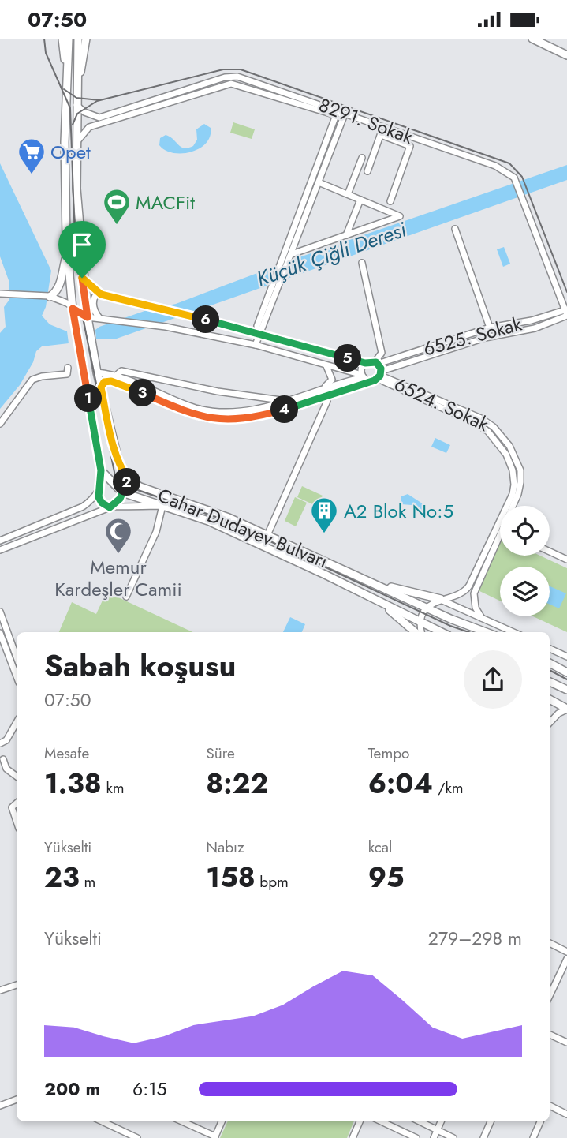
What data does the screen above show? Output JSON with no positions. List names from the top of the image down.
{
  "streets": {
    "main road": ["Cahar Dudayev Bulvarı"],
    "street": ["8291. Sokak", "6525. Sokak", "6524. Sokak"]
  },
  "crossings": [
    ["8291. Sokak", "6525. Sokak"],
    ["6525. Sokak", "6524. Sokak"],
    ["6524. Sokak", "Cahar Dudayev Bulvarı"]
  ],
  "water": ["Küçük Çiğli Deresi"],
  "places": {
    "supermarket": ["Opet"],
    "sports": ["MACFit"],
    "building": ["A2 Blok No:5"],
    "mosque": ["Memur Kardeşler Camii"]
  },
  "page": {
    "status": "07:50",
    "pins": [
      "6",
      "5",
      "3",
      "1",
      "4",
      "2"
    ],
    "heading": ["Sabah koşusu", "07:50"],
    "stats": [
      ["Mesafe", "1.38 km"],
      ["Süre", "8:22"],
      ["Tempo", "6:04 /km"],
      ["Yükselti", "23 m"],
      ["Nabız", "158 bpm"],
      ["kcal", "95"]
    ],
    "chart": ["Yükselti", "279–298 m"],
    "list": [
      {
        "name": "200 m",
        "note": "6:15"
      }
    ]
  }
}
